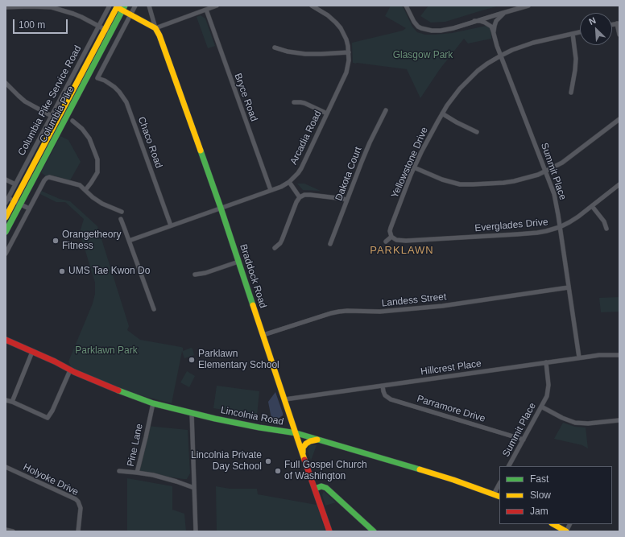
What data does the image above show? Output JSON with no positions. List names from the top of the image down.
{
  "streets": {
    "main road": ["Columbia Pike", "Braddock Road", "Lincolnia Road"],
    "street": [
      "Bryce Road",
      "Columbia Pike Service Road",
      "Arcadia Road",
      "Chaco Road",
      "Yellowstone Drive",
      "Summit Place",
      "Dakota Court",
      "Everglades Drive",
      "Landess Street",
      "Hillcrest Place",
      "Parramore Drive",
      "Pine Lane",
      "Holyoke Drive"
    ]
  },
  "crossings": [
    ["Bryce Road", "Arcadia Road"],
    ["Arcadia Road", "Chaco Road"],
    ["Arcadia Road", "Braddock Road"],
    ["Yellowstone Drive", "Summit Place"],
    ["Yellowstone Drive", "Everglades Drive"],
    ["Summit Place", "Everglades Drive"],
    ["Summit Place", "Landess Street"],
    ["Summit Place", "Hillcrest Place"],
    ["Summit Place", "Parramore Drive"],
    ["Braddock Road", "Landess Street"],
    ["Braddock Road", "Hillcrest Place"],
    ["Braddock Road", "Lincolnia Road"],
    ["Hillcrest Place", "Parramore Drive"],
    ["Lincolnia Road", "Pine Lane"]
  ],
  "districts": ["PARKLAWN"],
  "parks": ["Glasgow Park", "Parklawn Park"],
  "places": [
    "Orangetheory Fitness",
    "UMS Tae Kwon Do",
    "Parklawn Elementary School",
    "Lincolnia Private Day School",
    "Full Gospel Church of Washington"
  ],
  "legend": ["Fast", "Slow", "Jam"],
  "scale_bar": "100 m",
  "north": "top left"
}
